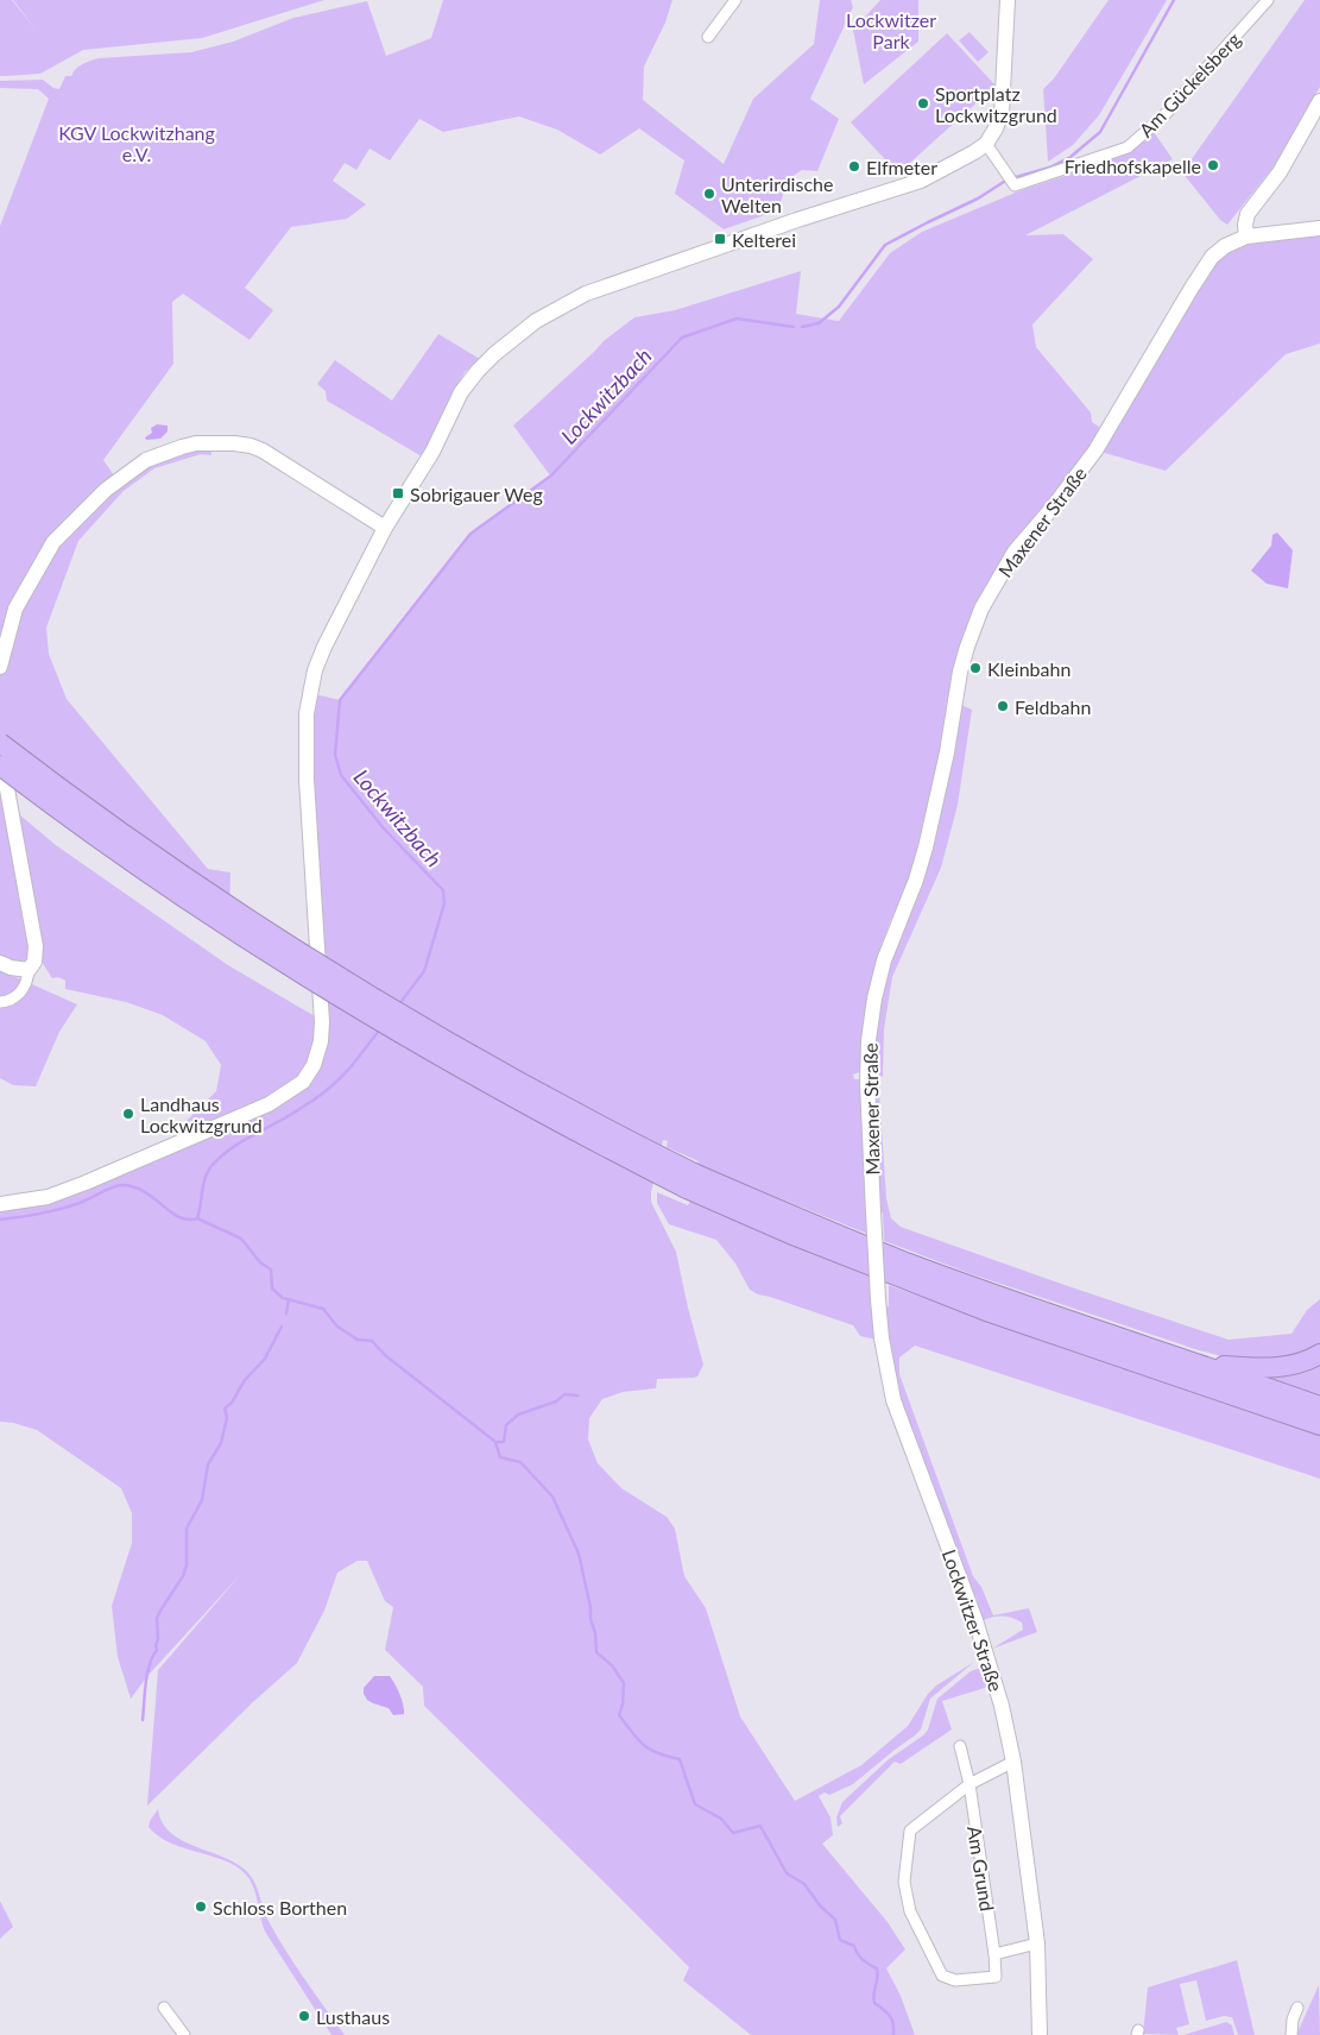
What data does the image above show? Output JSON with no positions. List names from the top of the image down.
{
  "streets": {
    "street": [
      "Am Gückelsberg",
      "Maxener Straße",
      "Lockwitzer Straße",
      "Am Grund"
    ]
  },
  "crossings": [
    ["Maxener Straße", "Lockwitzer Straße"],
    ["Lockwitzer Straße", "Am Grund"]
  ],
  "water": ["Lockwitzbach"],
  "parks": ["Lockwitzer Park", "KGV Lockwitzhang e.V."],
  "places": {
    "other": [
      "Sportplatz Lockwitzgrund",
      "Friedhofskapelle",
      "Elfmeter",
      "Unterirdische Welten",
      "Kleinbahn",
      "Feldbahn",
      "Landhaus Lockwitzgrund",
      "Schloss Borthen",
      "Lusthaus"
    ],
    "transit": ["Kelterei", "Sobrigauer Weg"]
  }
}
